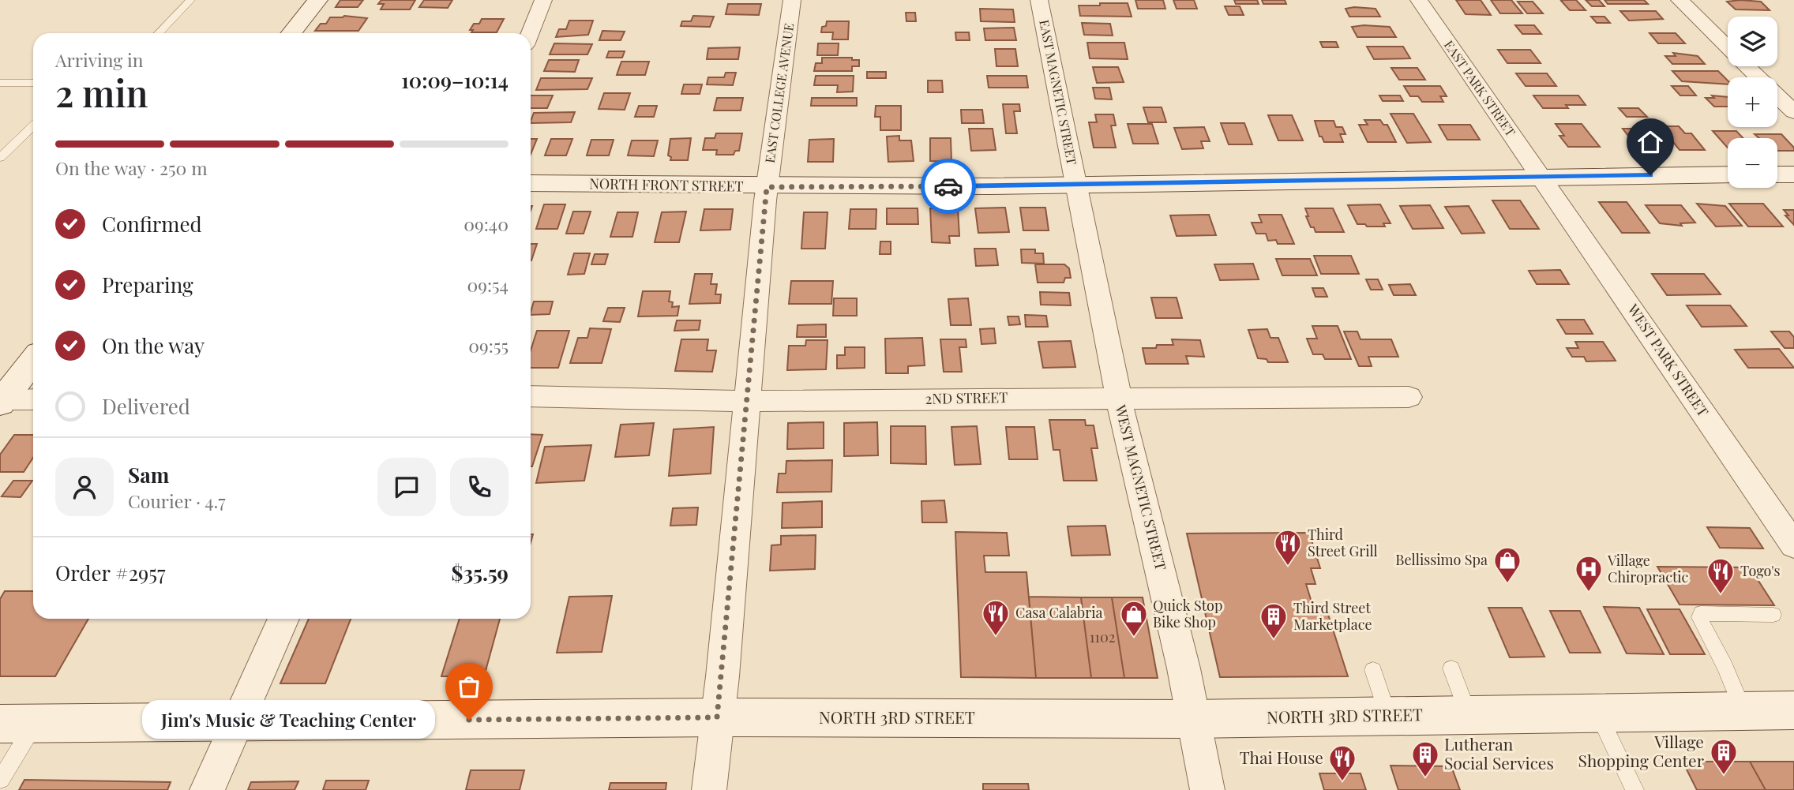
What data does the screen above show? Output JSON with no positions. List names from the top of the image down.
{
  "streets": {
    "street": [
      "EAST PARK STREET",
      "EAST MAGNETIC STREET",
      "EAST COLLEGE AVENUE",
      "NORTH FRONT STREET",
      "WEST PARK STREET",
      "2ND STREET",
      "WEST MAGNETIC STREET",
      "NORTH 3RD STREET"
    ]
  },
  "crossings": [
    ["EAST PARK STREET", "NORTH FRONT STREET"],
    ["EAST PARK STREET", "WEST PARK STREET"],
    ["EAST MAGNETIC STREET", "NORTH FRONT STREET"],
    ["EAST MAGNETIC STREET", "WEST MAGNETIC STREET"],
    ["EAST COLLEGE AVENUE", "NORTH FRONT STREET"],
    ["EAST COLLEGE AVENUE", "2ND STREET"],
    ["EAST COLLEGE AVENUE", "NORTH 3RD STREET"],
    ["NORTH FRONT STREET", "WEST PARK STREET"],
    ["NORTH FRONT STREET", "WEST MAGNETIC STREET"],
    ["2ND STREET", "WEST MAGNETIC STREET"],
    ["WEST MAGNETIC STREET", "NORTH 3RD STREET"]
  ],
  "places": {
    "restaurant": [
      "Third Street Grill",
      "Togo's",
      "Casa Calabria",
      "Thai House"
    ],
    "shop": ["Bellissimo Spa", "Quick Stop Bike Shop"],
    "hospital": ["Village Chiropractic"],
    "building": ["Third Street Marketplace", "Village Shopping Center", "Lutheran Social Services"],
    "other": ["Jim's Music & Teaching Center"]
  },
  "house_numbers": ["1102"],
  "page": {
    "map_buttons": ["+", "−"],
    "heading": ["2 min", "Arriving in", "10:09–10:14"],
    "panel": [
      "Sam",
      "Courier · 4.7",
      "Order #2957",
      "$35.59"
    ],
    "bar": "On the way · 250 m",
    "list": [
      ["Confirmed", "09:40"],
      ["Preparing", "09:54"],
      ["On the way", "09:55"],
      "Delivered"
    ],
    "bubble": "Jim's Music & Teaching Center"
  }
}
